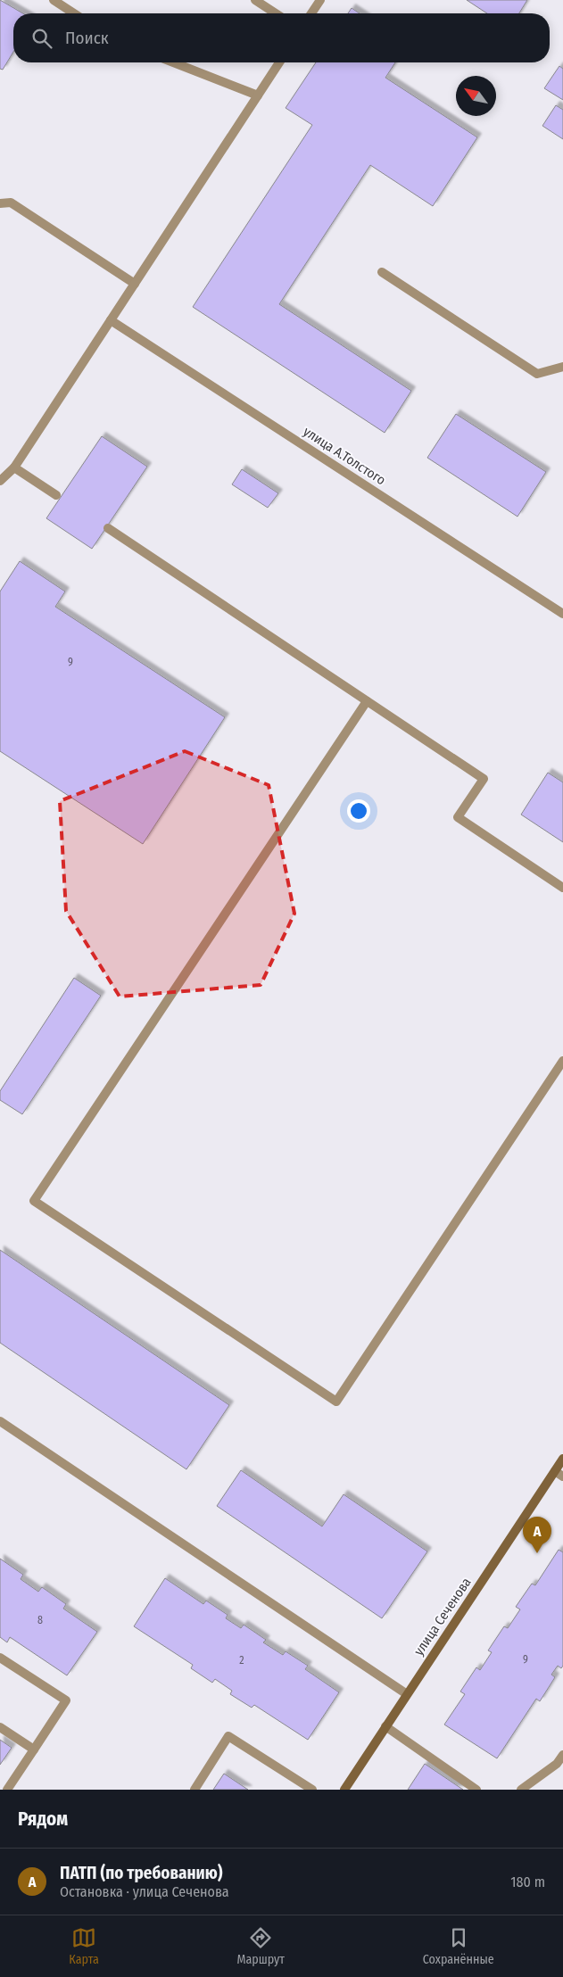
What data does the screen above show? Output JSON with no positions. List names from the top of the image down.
{
  "streets": {
    "main road": ["улица Сеченова"],
    "street": ["улица А.Толстого"]
  },
  "house_numbers": [
    "9",
    "8",
    "9",
    "2"
  ],
  "north": "top left",
  "page": {
    "search": "Поиск",
    "pins": "A",
    "heading": "Рядом",
    "list": [
      {
        "mark": "A",
        "name": "ПАТП (по требованию)",
        "note": "Остановка · улица Сеченова",
        "value": "180 m"
      }
    ],
    "nav": ["Карта", "Маршрут", "Сохранённые"]
  }
}
